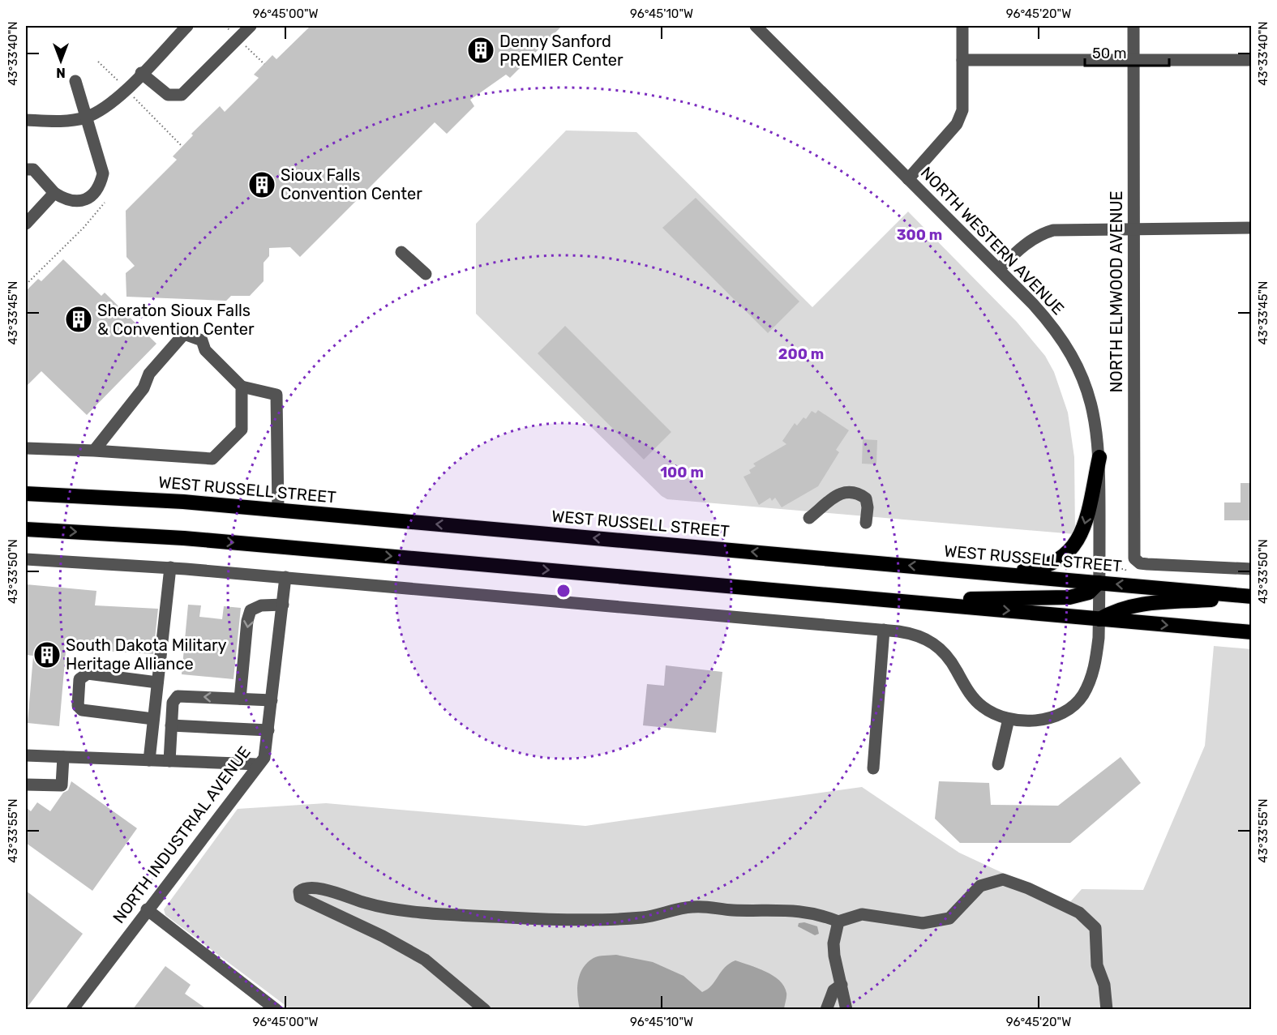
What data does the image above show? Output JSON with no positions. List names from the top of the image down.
{
  "streets": {
    "highway": ["WEST RUSSELL STREET"],
    "street": ["NORTH WESTERN AVENUE", "NORTH ELMWOOD AVENUE", "NORTH INDUSTRIAL AVENUE"]
  },
  "crossings": [
    ["NORTH WESTERN AVENUE", "WEST RUSSELL STREET"],
    ["NORTH ELMWOOD AVENUE", "WEST RUSSELL STREET"]
  ],
  "places": {
    "building": [
      "Denny Sanford PREMIER Center",
      "Sioux Falls Convention Center",
      "Sheraton Sioux Falls & Convention Center",
      "South Dakota Military Heritage Alliance"
    ]
  },
  "scale_bar": "50 m",
  "north": "bottom",
  "coordinates": [
    "96°45'00\"W",
    "96°45'10\"W",
    "96°45'20\"W",
    "43°33'40\"N",
    "43°33'45\"N",
    "43°33'50\"N",
    "43°33'55\"N"
  ],
  "rings": ["300 m", "200 m", "100 m"]
}
